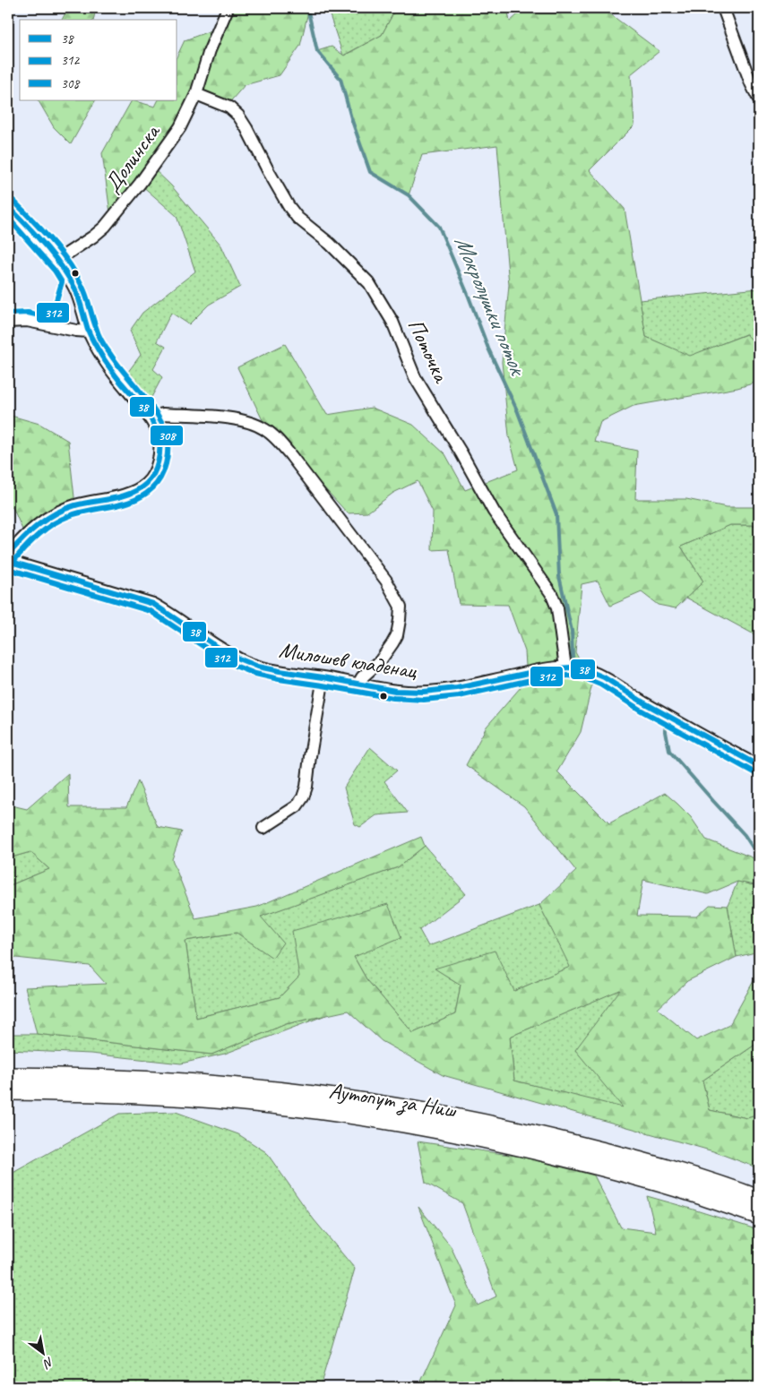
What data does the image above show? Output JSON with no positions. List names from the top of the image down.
{
  "streets": {
    "highway": ["Аутопут за Ниш"],
    "street": ["Долинска", "Поточка", "Милошев кладенац"]
  },
  "crossings": [
    ["Долинска", "Поточка"],
    ["Поточка", "Милошев кладенац"]
  ],
  "water": ["Мокролушки поток"],
  "lines": ["transit line 308", "transit line 38", "transit line 312"],
  "legend": ["38", "312", "308"],
  "north": "bottom right"
}
